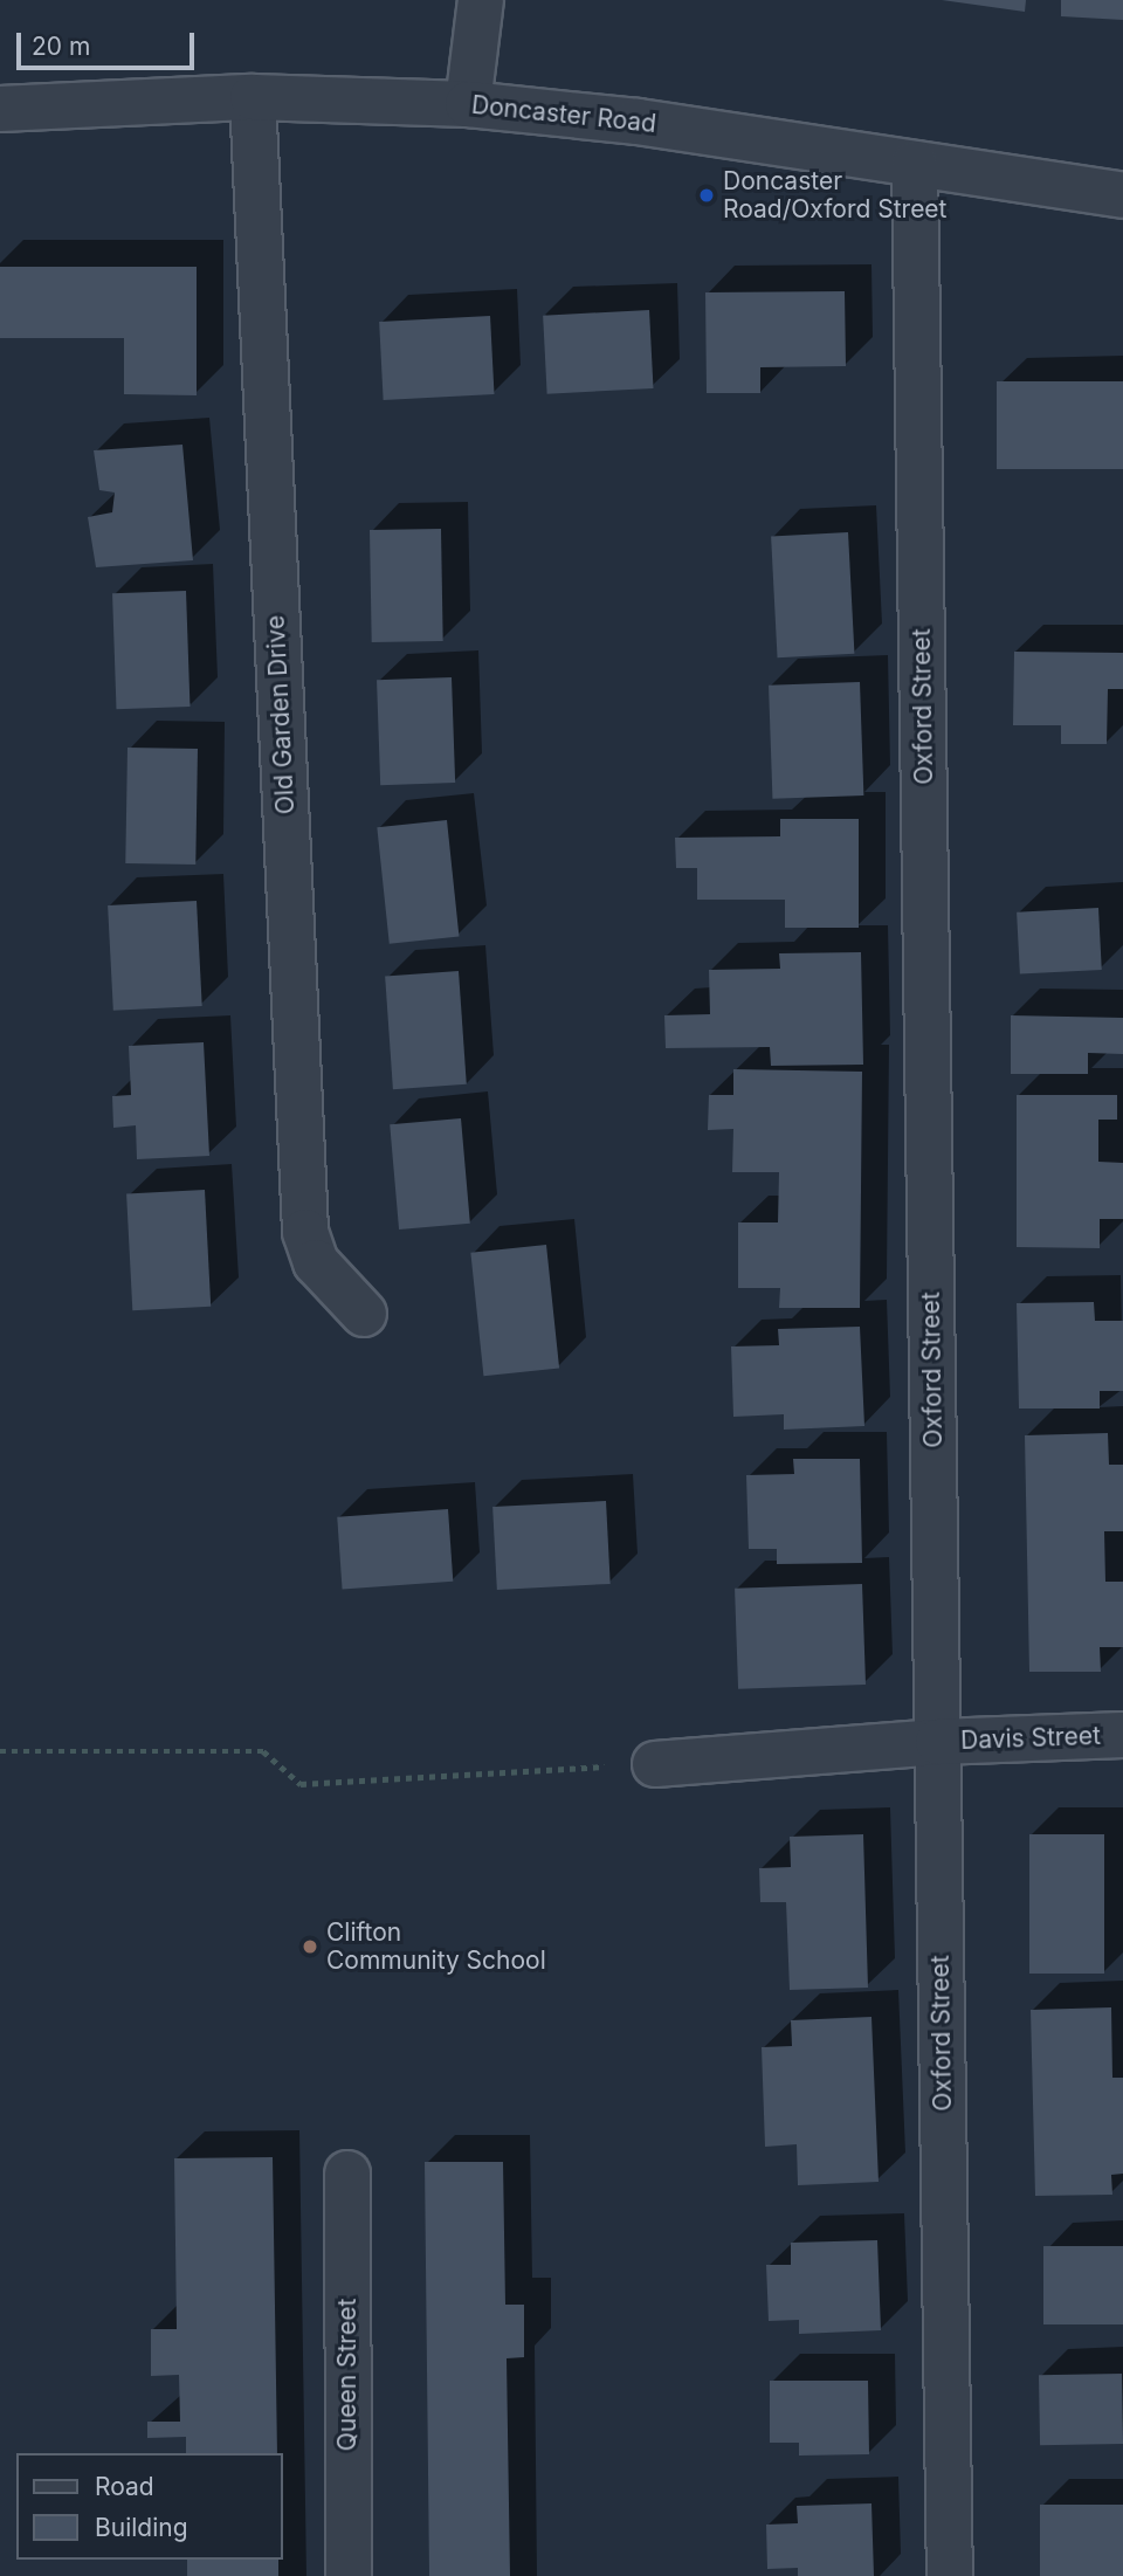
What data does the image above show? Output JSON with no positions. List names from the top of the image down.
{
  "streets": {
    "street": [
      "Doncaster Road",
      "Oxford Street",
      "Old Garden Drive",
      "Davis Street",
      "Queen Street"
    ]
  },
  "crossings": [
    ["Doncaster Road", "Oxford Street"],
    ["Doncaster Road", "Old Garden Drive"],
    ["Oxford Street", "Davis Street"]
  ],
  "places": ["Doncaster Road/Oxford Street", "Clifton Community School"],
  "legend": ["Road", "Building"],
  "scale_bar": "20 m"
}
